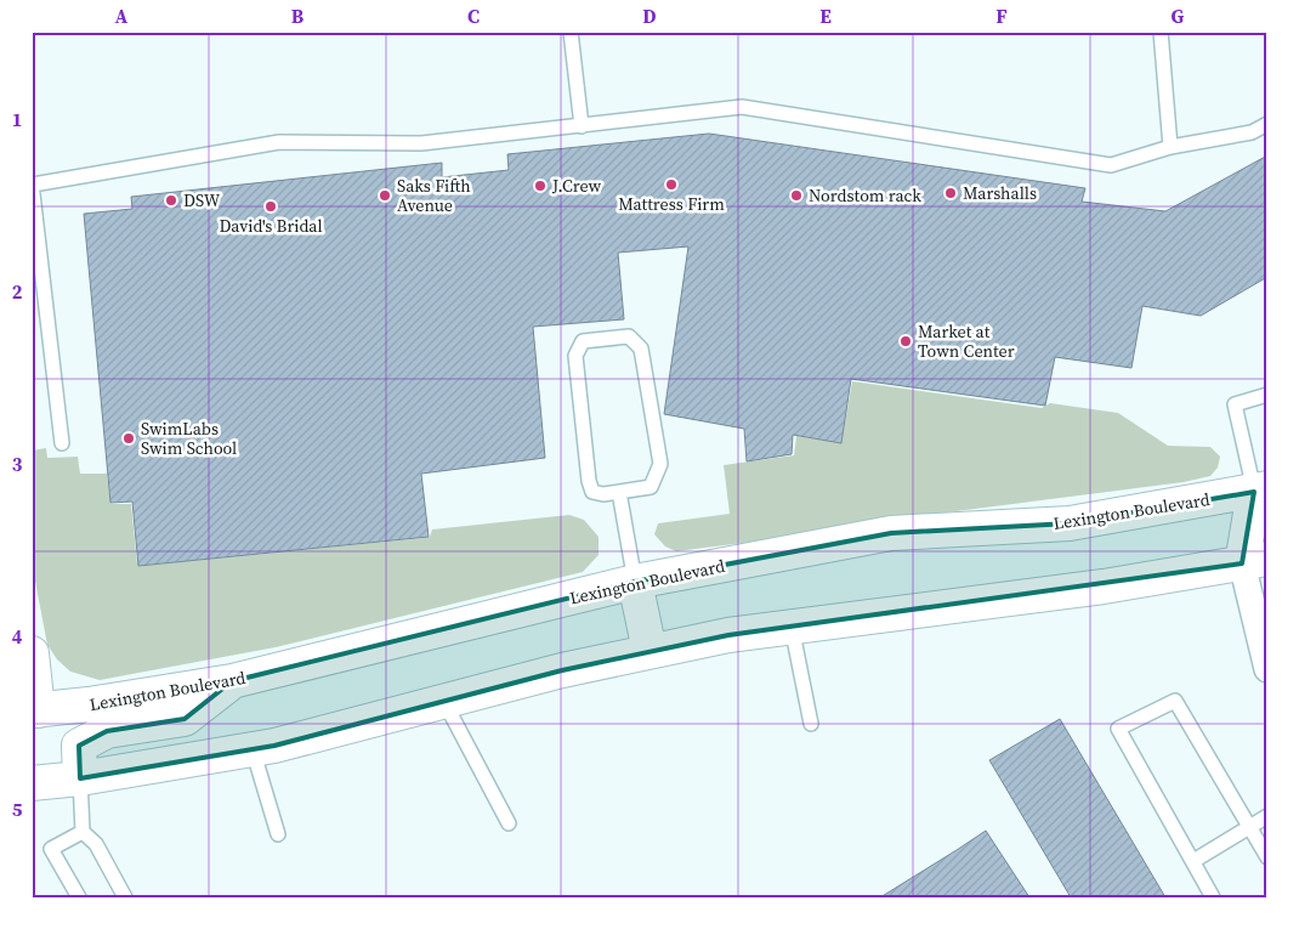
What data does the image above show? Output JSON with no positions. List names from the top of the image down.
{
  "streets": {
    "main road": ["Lexington Boulevard"]
  },
  "places": [
    "Mattress Firm",
    "J.Crew",
    "Marshalls",
    "Saks Fifth Avenue",
    "Nordstom rack",
    "DSW",
    "David's Bridal",
    "Market at Town Center",
    "SwimLabs Swim School"
  ],
  "grid": {
    "columns": [
      "A",
      "B",
      "C",
      "D",
      "E",
      "F",
      "G"
    ],
    "rows": [
      "1",
      "2",
      "3",
      "4",
      "5"
    ]
  }
}
